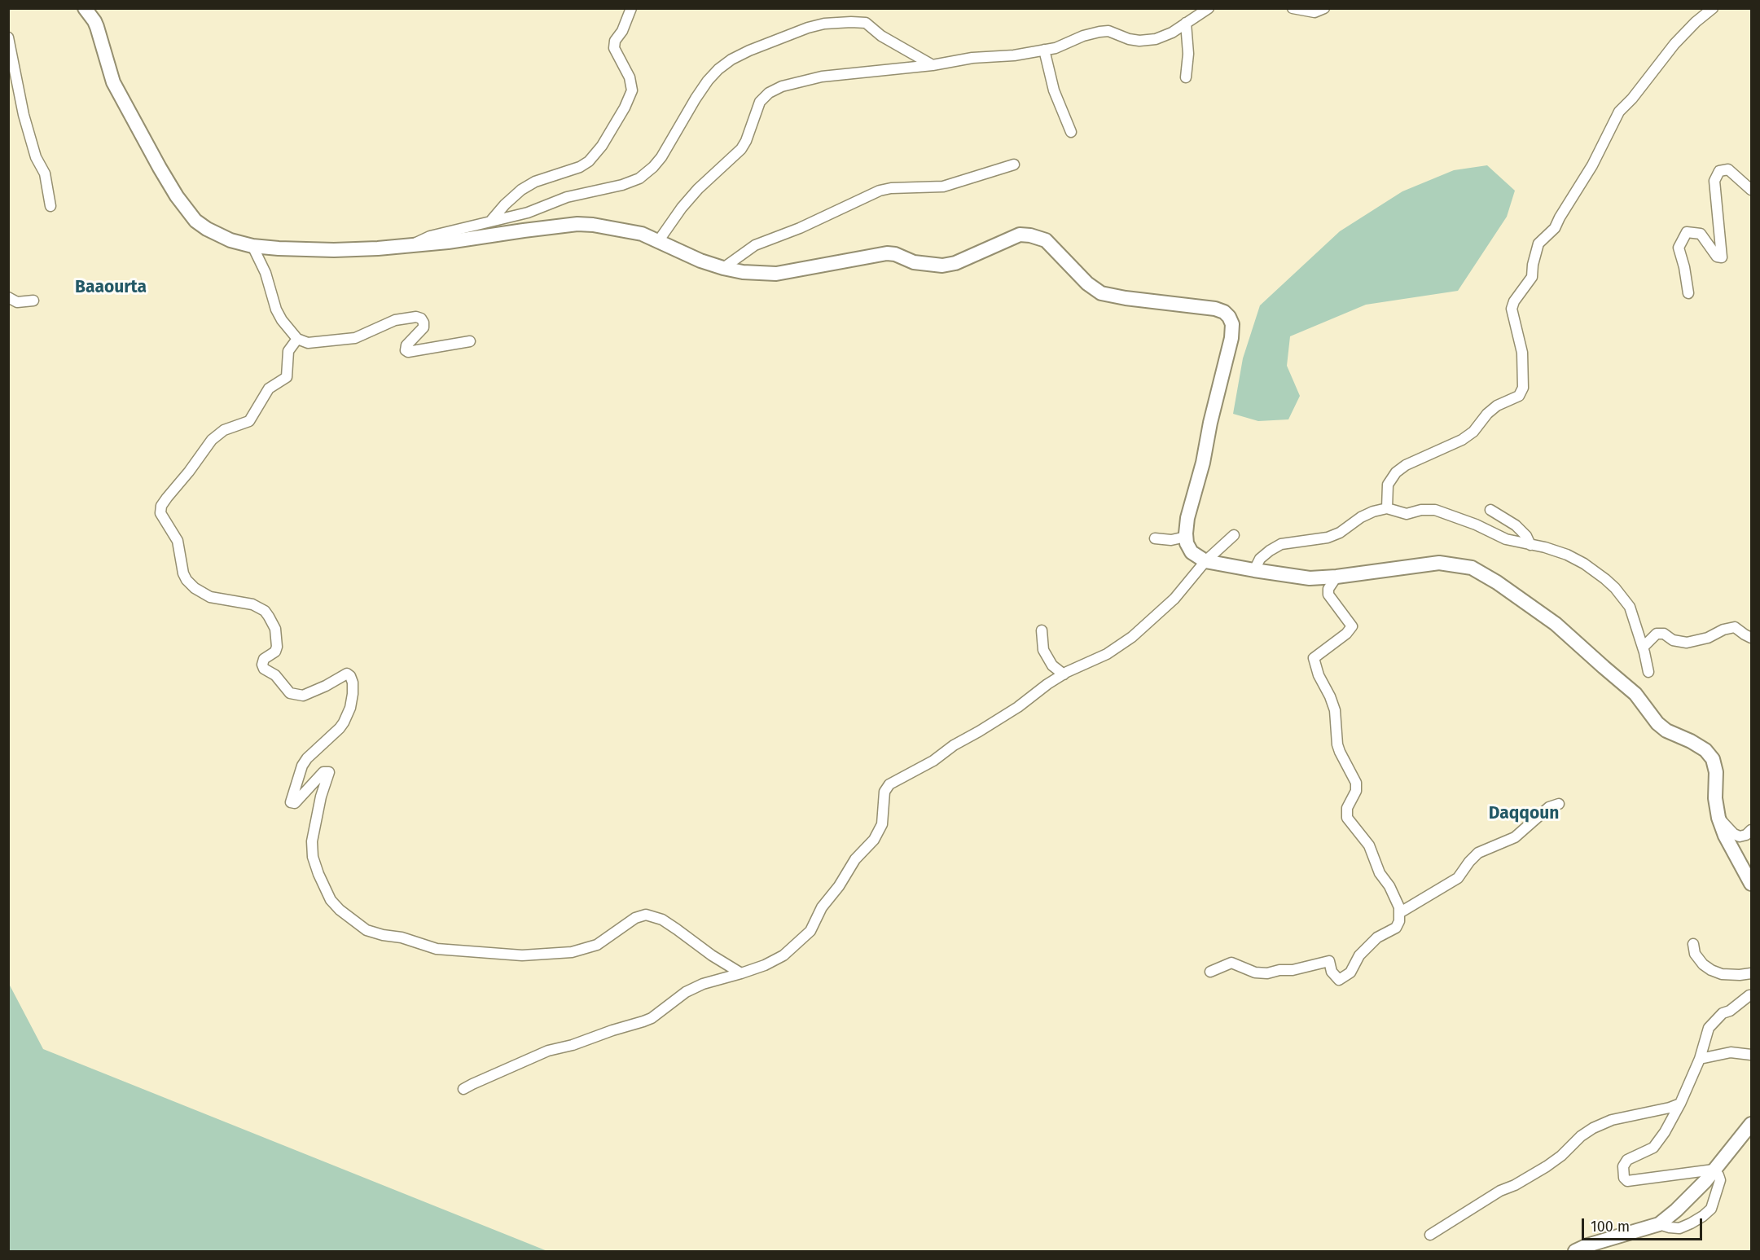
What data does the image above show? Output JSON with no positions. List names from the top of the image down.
{
  "districts": ["Baaourta", "Daqqoun"],
  "scale_bar": "100 m"
}
